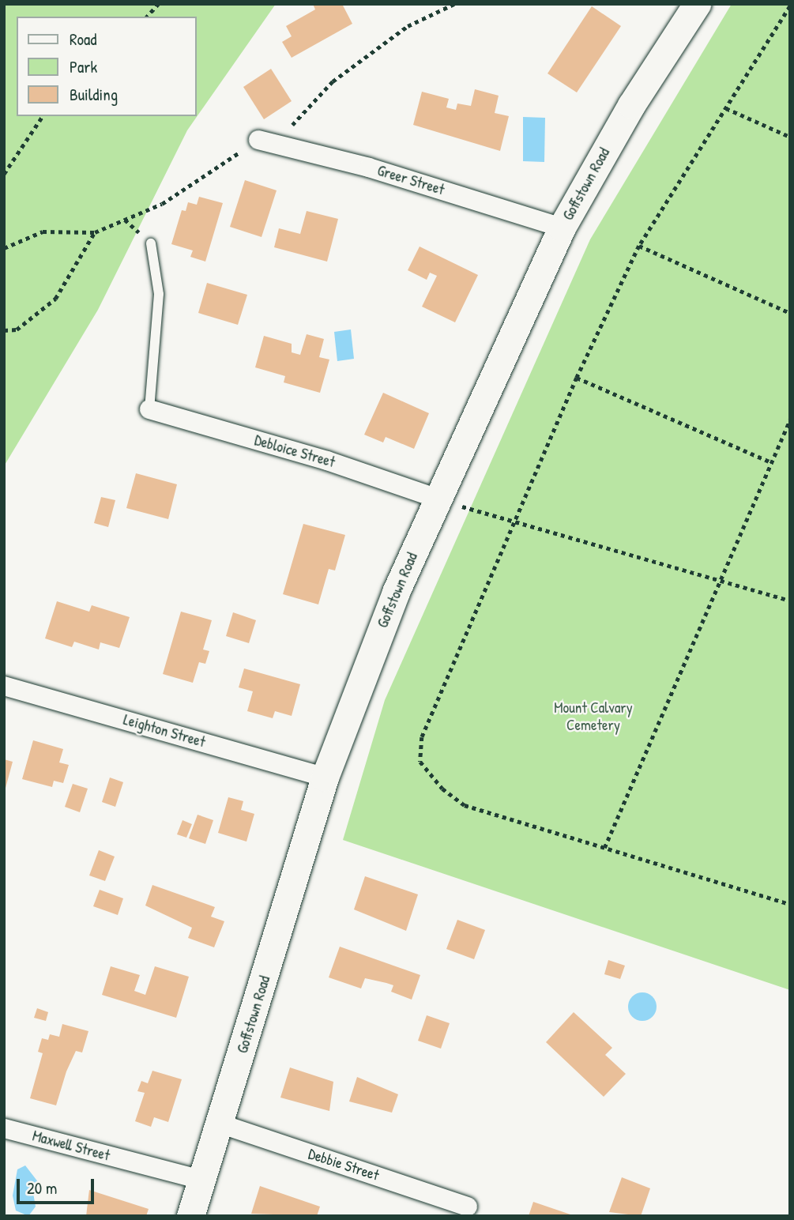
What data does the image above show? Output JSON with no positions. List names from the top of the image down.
{
  "streets": {
    "main road": ["Goffstown Road"],
    "street": [
      "Greer Street",
      "Debloice Street",
      "Leighton Street",
      "Maxwell Street",
      "Debbie Street"
    ]
  },
  "crossings": [
    ["Greer Street", "Goffstown Road"],
    ["Goffstown Road", "Debloice Street"],
    ["Goffstown Road", "Leighton Street"],
    ["Goffstown Road", "Maxwell Street"],
    ["Goffstown Road", "Debbie Street"]
  ],
  "parks": ["Mount Calvary Cemetery"],
  "legend": ["Road", "Park", "Building"],
  "scale_bar": "20 m"
}
